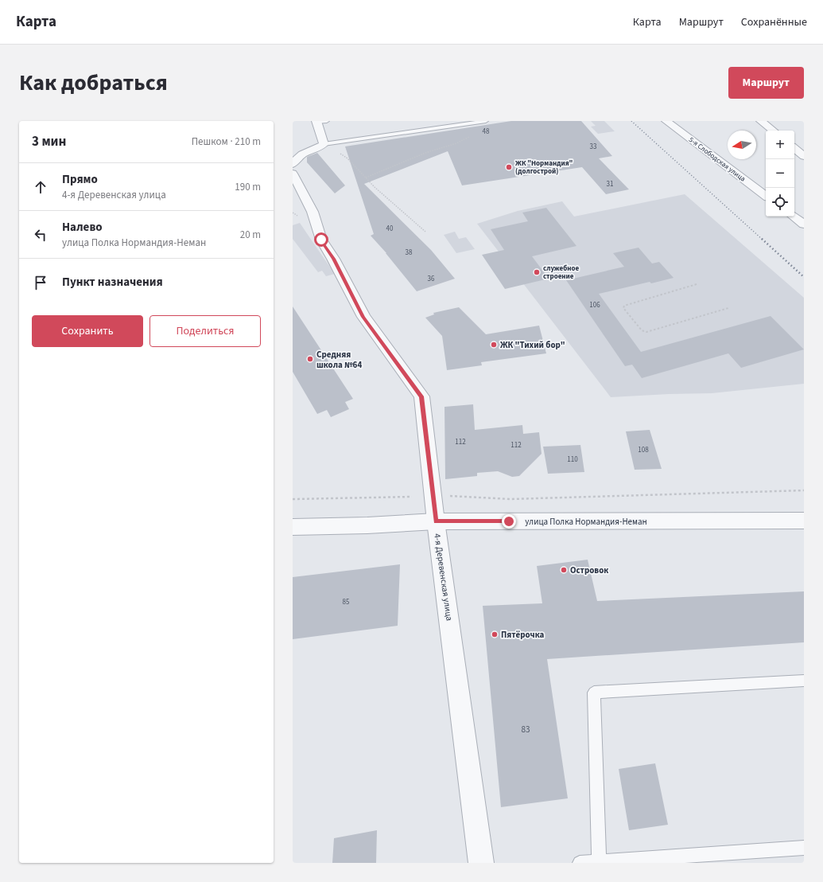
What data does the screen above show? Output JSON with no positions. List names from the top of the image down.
{
  "streets": {
    "street": ["5-я Слободская улица", "улица Полка Нормандия-Неман", "4-я Деревенская улица"]
  },
  "crossings": [
    ["улица Полка Нормандия-Неман", "4-я Деревенская улица"]
  ],
  "places": [
    "ЖК \"Нормандия\" (долгострой)",
    "служебное строение",
    "ЖК \"Тихий бор\"",
    "Средняя школа №64",
    "Островок",
    "Пятёрочка"
  ],
  "house_numbers": [
    "48",
    "33",
    "31",
    "40",
    "38",
    "36",
    "106",
    "112",
    "112",
    "108",
    "110",
    "85",
    "83"
  ],
  "north": "left",
  "page": {
    "header": "Карта",
    "nav": ["Карта", "Маршрут", "Сохранённые"],
    "title": "Как добраться",
    "buttons": [
      "Маршрут",
      ["Сохранить", "Поделиться"]
    ],
    "heading": ["3 мин", "Пешком · 210 m"],
    "map_buttons": ["+", "−"],
    "list": [
      ["Прямо", "4-я Деревенская улица", "190 m"],
      ["Налево", "улица Полка Нормандия-Неман", "20 m"],
      "Пункт назначения"
    ]
  }
}
